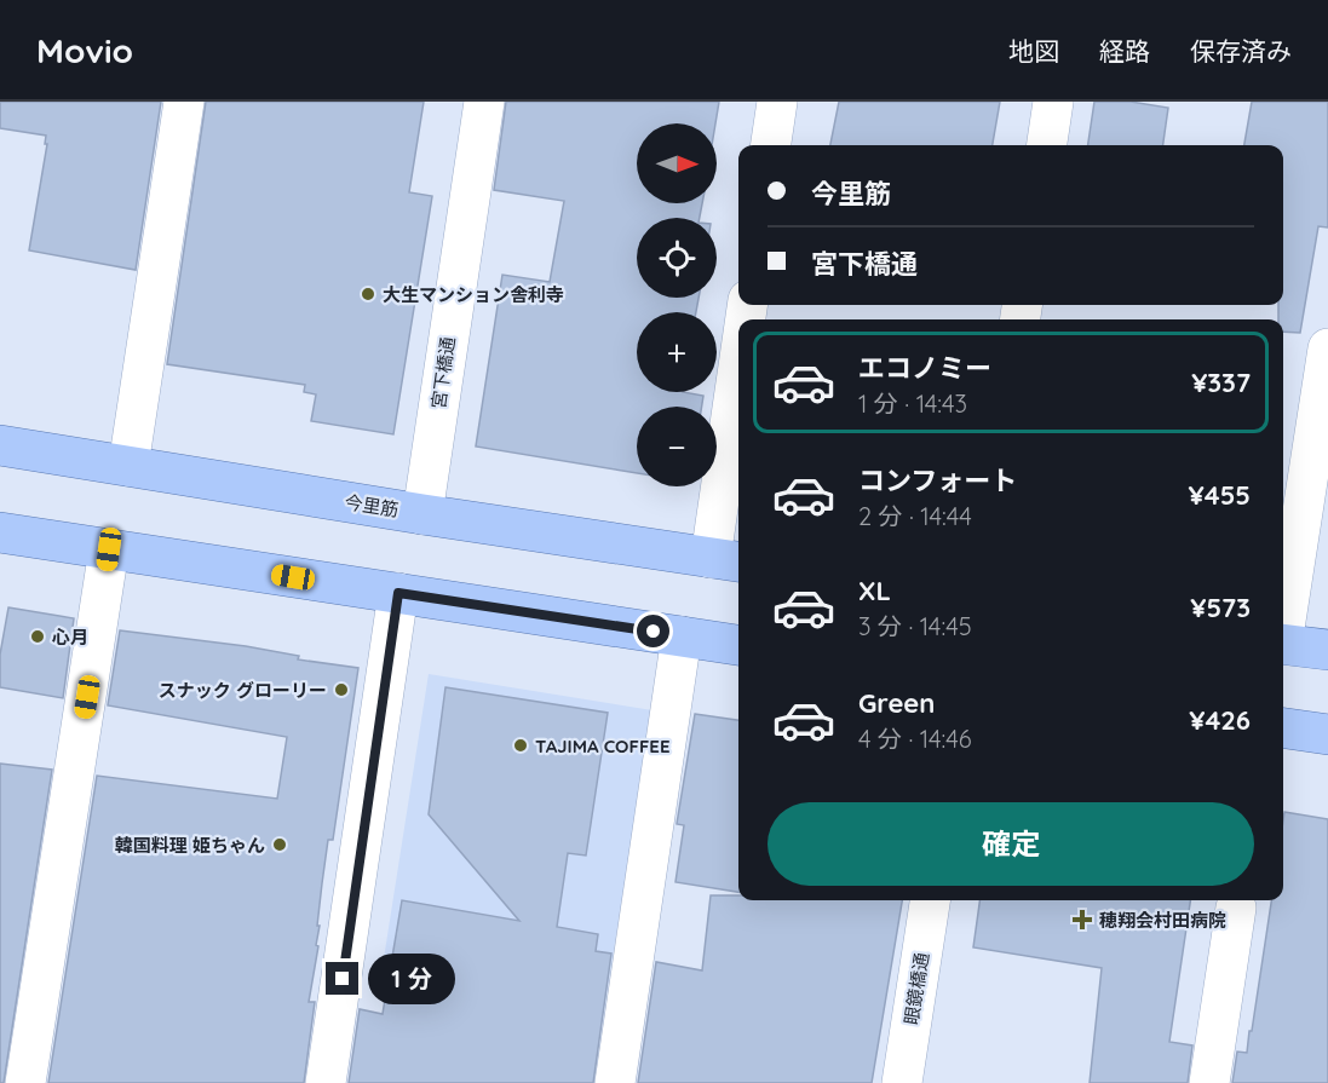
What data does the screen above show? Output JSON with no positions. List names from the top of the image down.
{
  "streets": {
    "main road": ["今里筋"],
    "street": ["宮下橋通", "眼鏡橋通"]
  },
  "crossings": [
    ["宮下橋通", "今里筋"]
  ],
  "places": {
    "other": [
      "大生マンション舎利寺",
      "心月",
      "スナック グローリー",
      "TAJIMA COFFEE",
      "韓国料理 姫ちゃん"
    ],
    "health": ["穂翔会村田病院"]
  },
  "north": "right",
  "page": {
    "header": "Movio",
    "nav": ["地図", "経路", "保存済み"],
    "map_buttons": ["+", "−"],
    "banner": ["今里筋", "宮下橋通"],
    "list": [
      {
        "name": "エコノミー",
        "note": "1 分 · 14:43",
        "value": "¥337"
      },
      {
        "name": "コンフォート",
        "note": "2 分 · 14:44",
        "value": "¥455"
      },
      {
        "name": "XL",
        "note": "3 分 · 14:45",
        "value": "¥573"
      },
      {
        "name": "Green",
        "note": "4 分 · 14:46",
        "value": "¥426"
      }
    ],
    "buttons": "確定",
    "bubble": "1 分"
  }
}
